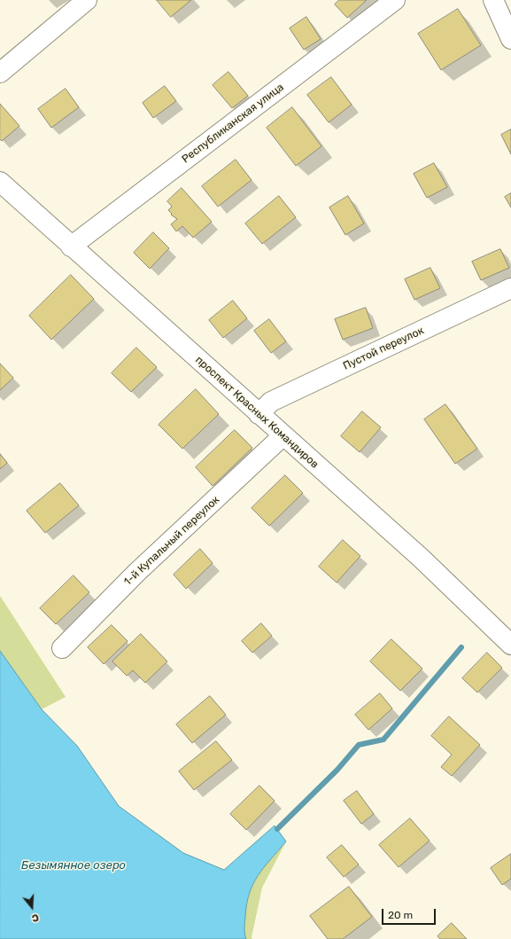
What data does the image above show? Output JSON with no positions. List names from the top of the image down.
{
  "streets": {
    "street": [
      "Республиканская улица",
      "Пустой переулок",
      "проспект Красных Командиров",
      "1-й Купальный переулок"
    ]
  },
  "crossings": [
    ["Республиканская улица", "проспект Красных Командиров"],
    ["Пустой переулок", "проспект Красных Командиров"],
    ["проспект Красных Командиров", "1-й Купальный переулок"]
  ],
  "water": ["Безымянное озеро"],
  "scale_bar": "20 m",
  "north": "bottom"
}
